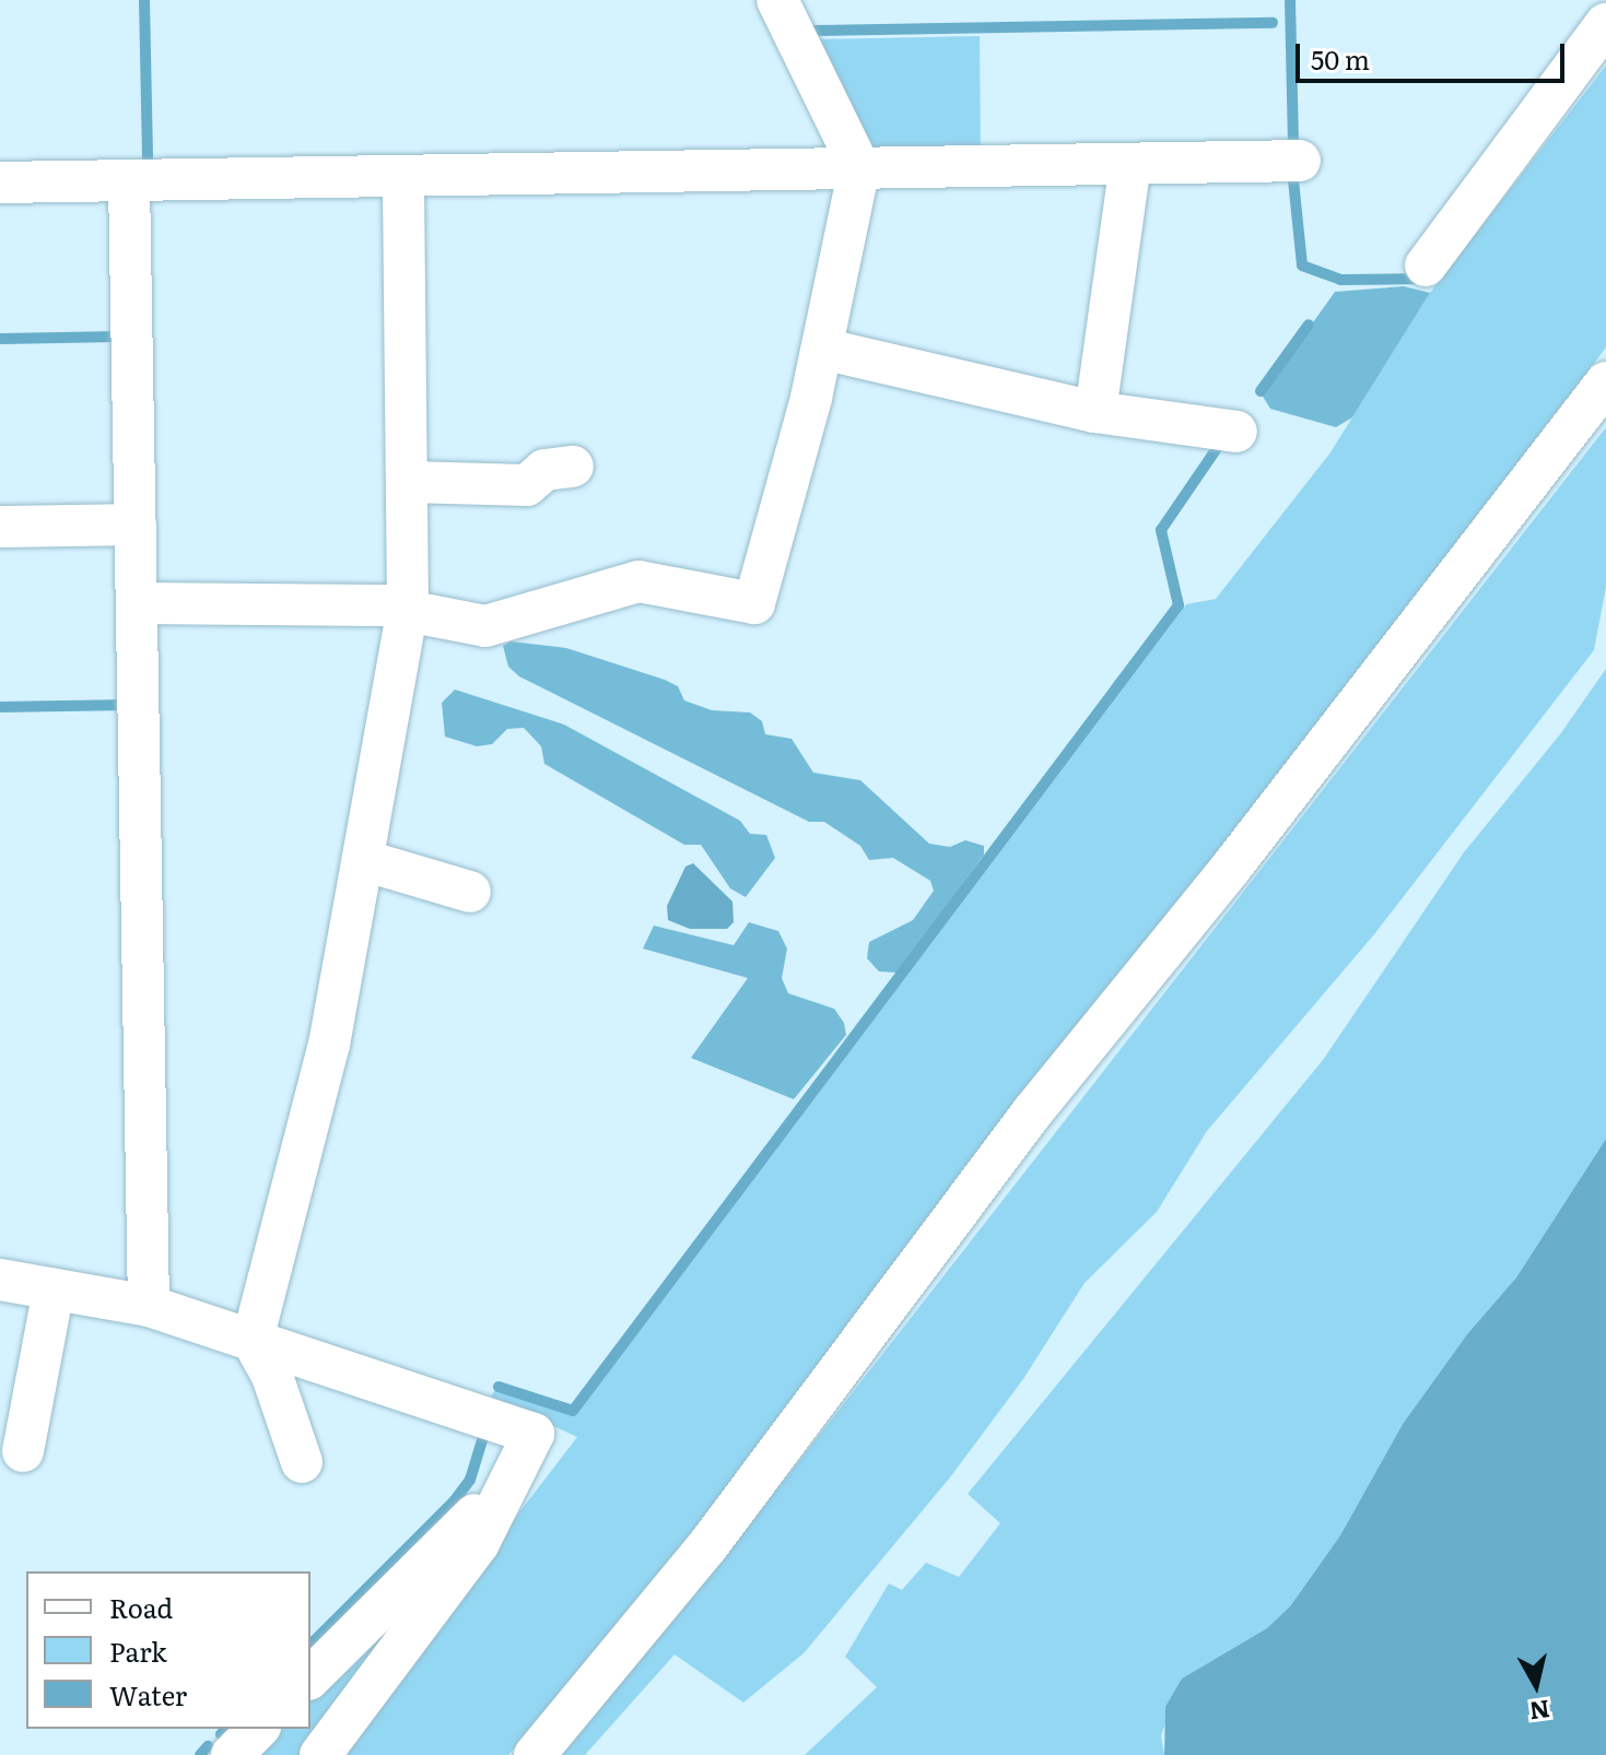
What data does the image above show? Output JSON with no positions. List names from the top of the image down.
{
  "legend": ["Road", "Park", "Water"],
  "scale_bar": "50 m",
  "north": "bottom"
}
